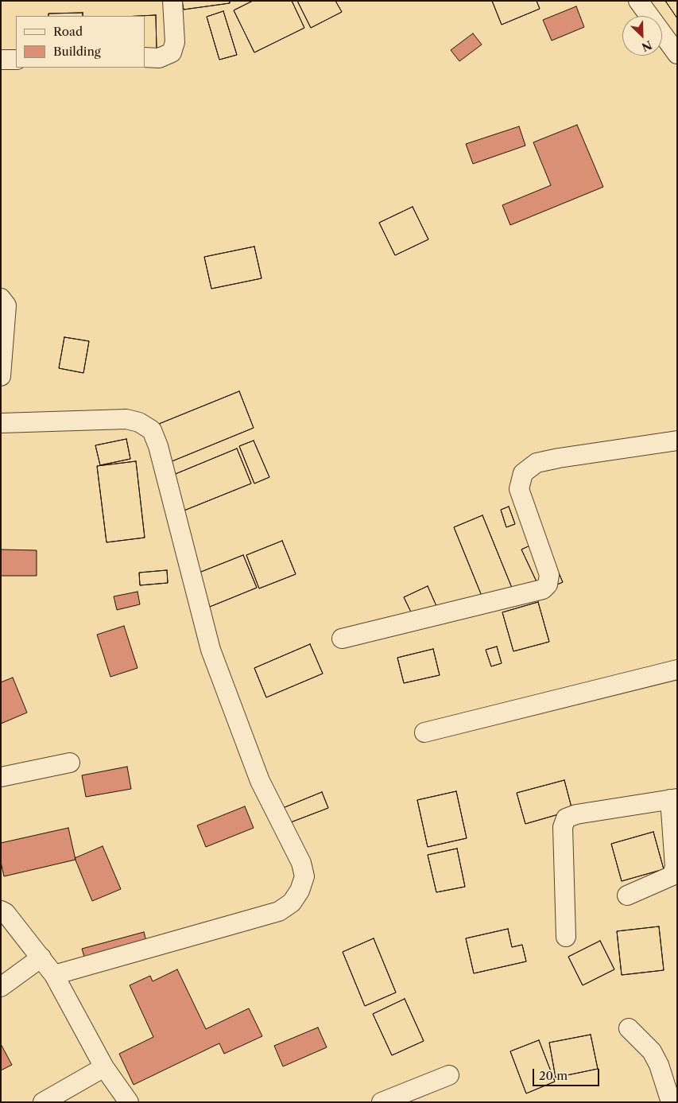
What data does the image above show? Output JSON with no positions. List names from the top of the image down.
{
  "legend": ["Road", "Building"],
  "scale_bar": "20 m",
  "north": "bottom right"
}
